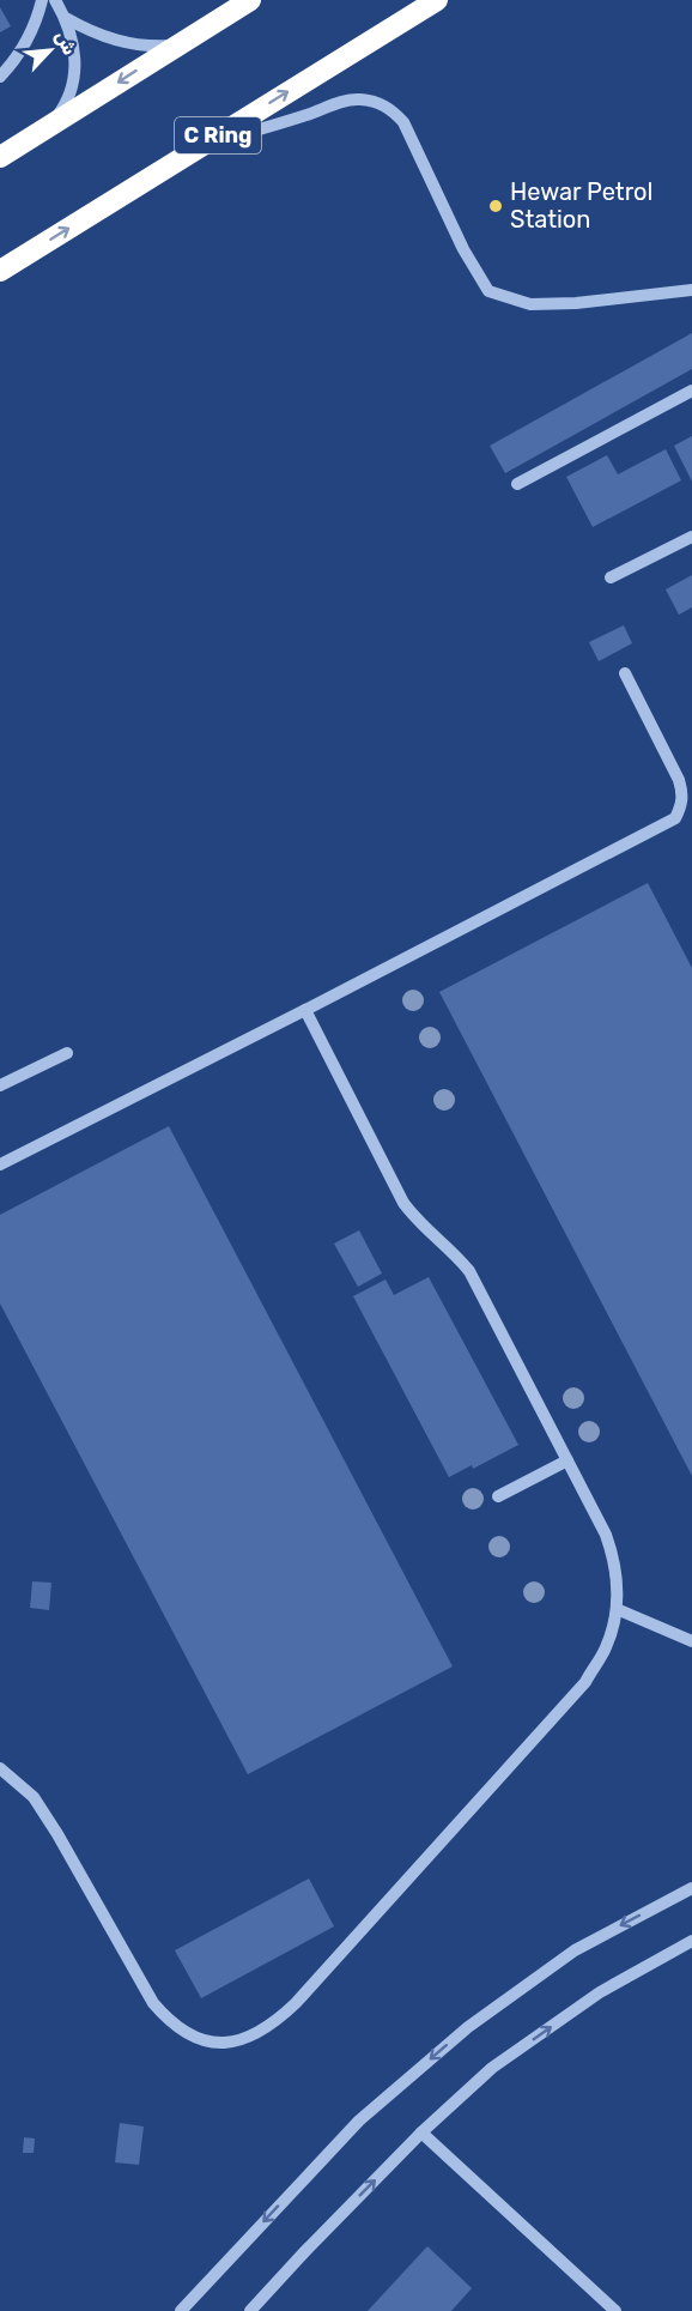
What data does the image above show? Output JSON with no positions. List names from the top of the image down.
{
  "streets": {
    "highway": ["C Ring"]
  },
  "places": ["Hewar Petrol Station"],
  "north": "top right"
}
